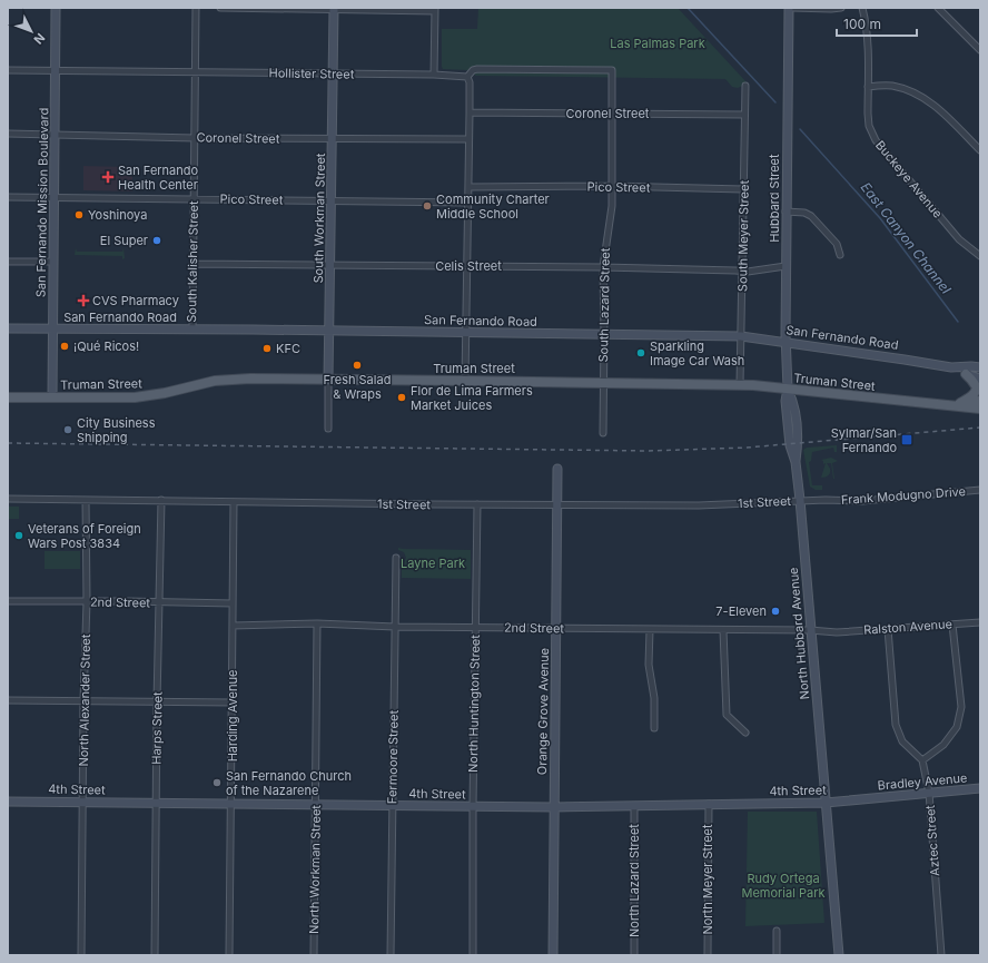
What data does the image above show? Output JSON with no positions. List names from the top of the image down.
{
  "streets": {
    "main road": [
      "Hubbard Street",
      "San Fernando Mission Boulevard",
      "South Workman Street",
      "San Fernando Road",
      "Truman Street",
      "North Hubbard Avenue",
      "Orange Grove Avenue",
      "Bradley Avenue",
      "4th Street"
    ],
    "street": [
      "Hollister Street",
      "Coronel Street",
      "Buckeye Avenue",
      "Pico Street",
      "South Meyer Street",
      "South Kalisher Street",
      "Celis Street",
      "South Lazard Street",
      "Frank Modugno Drive",
      "1st Street",
      "2nd Street",
      "Ralston Avenue",
      "North Alexander Street",
      "North Huntington Street",
      "Harding Avenue",
      "Harps Street",
      "Fermoore Street",
      "Aztec Street",
      "North Workman Street",
      "North Meyer Street",
      "North Lazard Street"
    ]
  },
  "crossings": [
    ["Hollister Street", "San Fernando Mission Boulevard"],
    ["Hollister Street", "South Workman Street"],
    ["Hollister Street", "South Kalisher Street"],
    ["Hollister Street", "South Lazard Street"],
    ["Coronel Street", "San Fernando Mission Boulevard"],
    ["Coronel Street", "South Workman Street"],
    ["Coronel Street", "South Meyer Street"],
    ["Coronel Street", "South Kalisher Street"],
    ["Coronel Street", "South Lazard Street"],
    ["Pico Street", "San Fernando Mission Boulevard"],
    ["Pico Street", "South Workman Street"],
    ["Pico Street", "South Meyer Street"],
    ["Pico Street", "South Kalisher Street"],
    ["Pico Street", "South Lazard Street"],
    ["Hubbard Street", "Celis Street"],
    ["Hubbard Street", "San Fernando Road"],
    ["Hubbard Street", "Truman Street"],
    ["Hubbard Street", "North Hubbard Avenue"],
    ["San Fernando Mission Boulevard", "San Fernando Road"],
    ["San Fernando Mission Boulevard", "Truman Street"],
    ["South Workman Street", "Celis Street"],
    ["South Workman Street", "San Fernando Road"],
    ["South Workman Street", "Truman Street"],
    ["South Meyer Street", "Celis Street"],
    ["South Meyer Street", "San Fernando Road"],
    ["South Meyer Street", "Truman Street"],
    ["South Kalisher Street", "Celis Street"],
    ["South Kalisher Street", "San Fernando Road"],
    ["Celis Street", "South Lazard Street"],
    ["South Lazard Street", "San Fernando Road"],
    ["South Lazard Street", "Truman Street"],
    ["Frank Modugno Drive", "1st Street"],
    ["Frank Modugno Drive", "North Hubbard Avenue"],
    ["1st Street", "North Hubbard Avenue"],
    ["1st Street", "North Alexander Street"],
    ["1st Street", "North Huntington Street"],
    ["1st Street", "Orange Grove Avenue"],
    ["1st Street", "Harding Avenue"],
    ["1st Street", "Harps Street"],
    ["2nd Street", "Ralston Avenue"],
    ["2nd Street", "North Hubbard Avenue"],
    ["2nd Street", "North Alexander Street"],
    ["2nd Street", "North Huntington Street"],
    ["2nd Street", "Orange Grove Avenue"],
    ["2nd Street", "Harding Avenue"],
    ["2nd Street", "Harps Street"],
    ["2nd Street", "Fermoore Street"],
    ["2nd Street", "North Workman Street"],
    ["North Hubbard Avenue", "4th Street"],
    ["North Alexander Street", "4th Street"],
    ["North Huntington Street", "4th Street"],
    ["Orange Grove Avenue", "4th Street"],
    ["Harding Avenue", "4th Street"],
    ["Harps Street", "4th Street"],
    ["Fermoore Street", "4th Street"],
    ["Bradley Avenue", "4th Street"],
    ["Bradley Avenue", "Aztec Street"],
    ["4th Street", "North Workman Street"],
    ["4th Street", "North Meyer Street"],
    ["4th Street", "North Lazard Street"]
  ],
  "water": ["East Canyon Channel"],
  "parks": ["Las Palmas Park", "Layne Park", "Rudy Ortega Memorial Park"],
  "places": {
    "health": ["San Fernando Health Center", "CVS Pharmacy"],
    "other": [
      "Community Charter Middle School",
      "Yoshinoya",
      "El Super",
      "¡Qué Ricos!",
      "KFC",
      "Sparkling Image Car Wash",
      "Fresh Salad & Wraps",
      "Flor de Lima Farmers Market Juices",
      "City Business Shipping",
      "Veterans of Foreign Wars Post 3834",
      "7-Eleven",
      "San Fernando Church of the Nazarene"
    ],
    "transit": ["Sylmar/San Fernando"]
  },
  "scale_bar": "100 m",
  "north": "bottom right"
}
